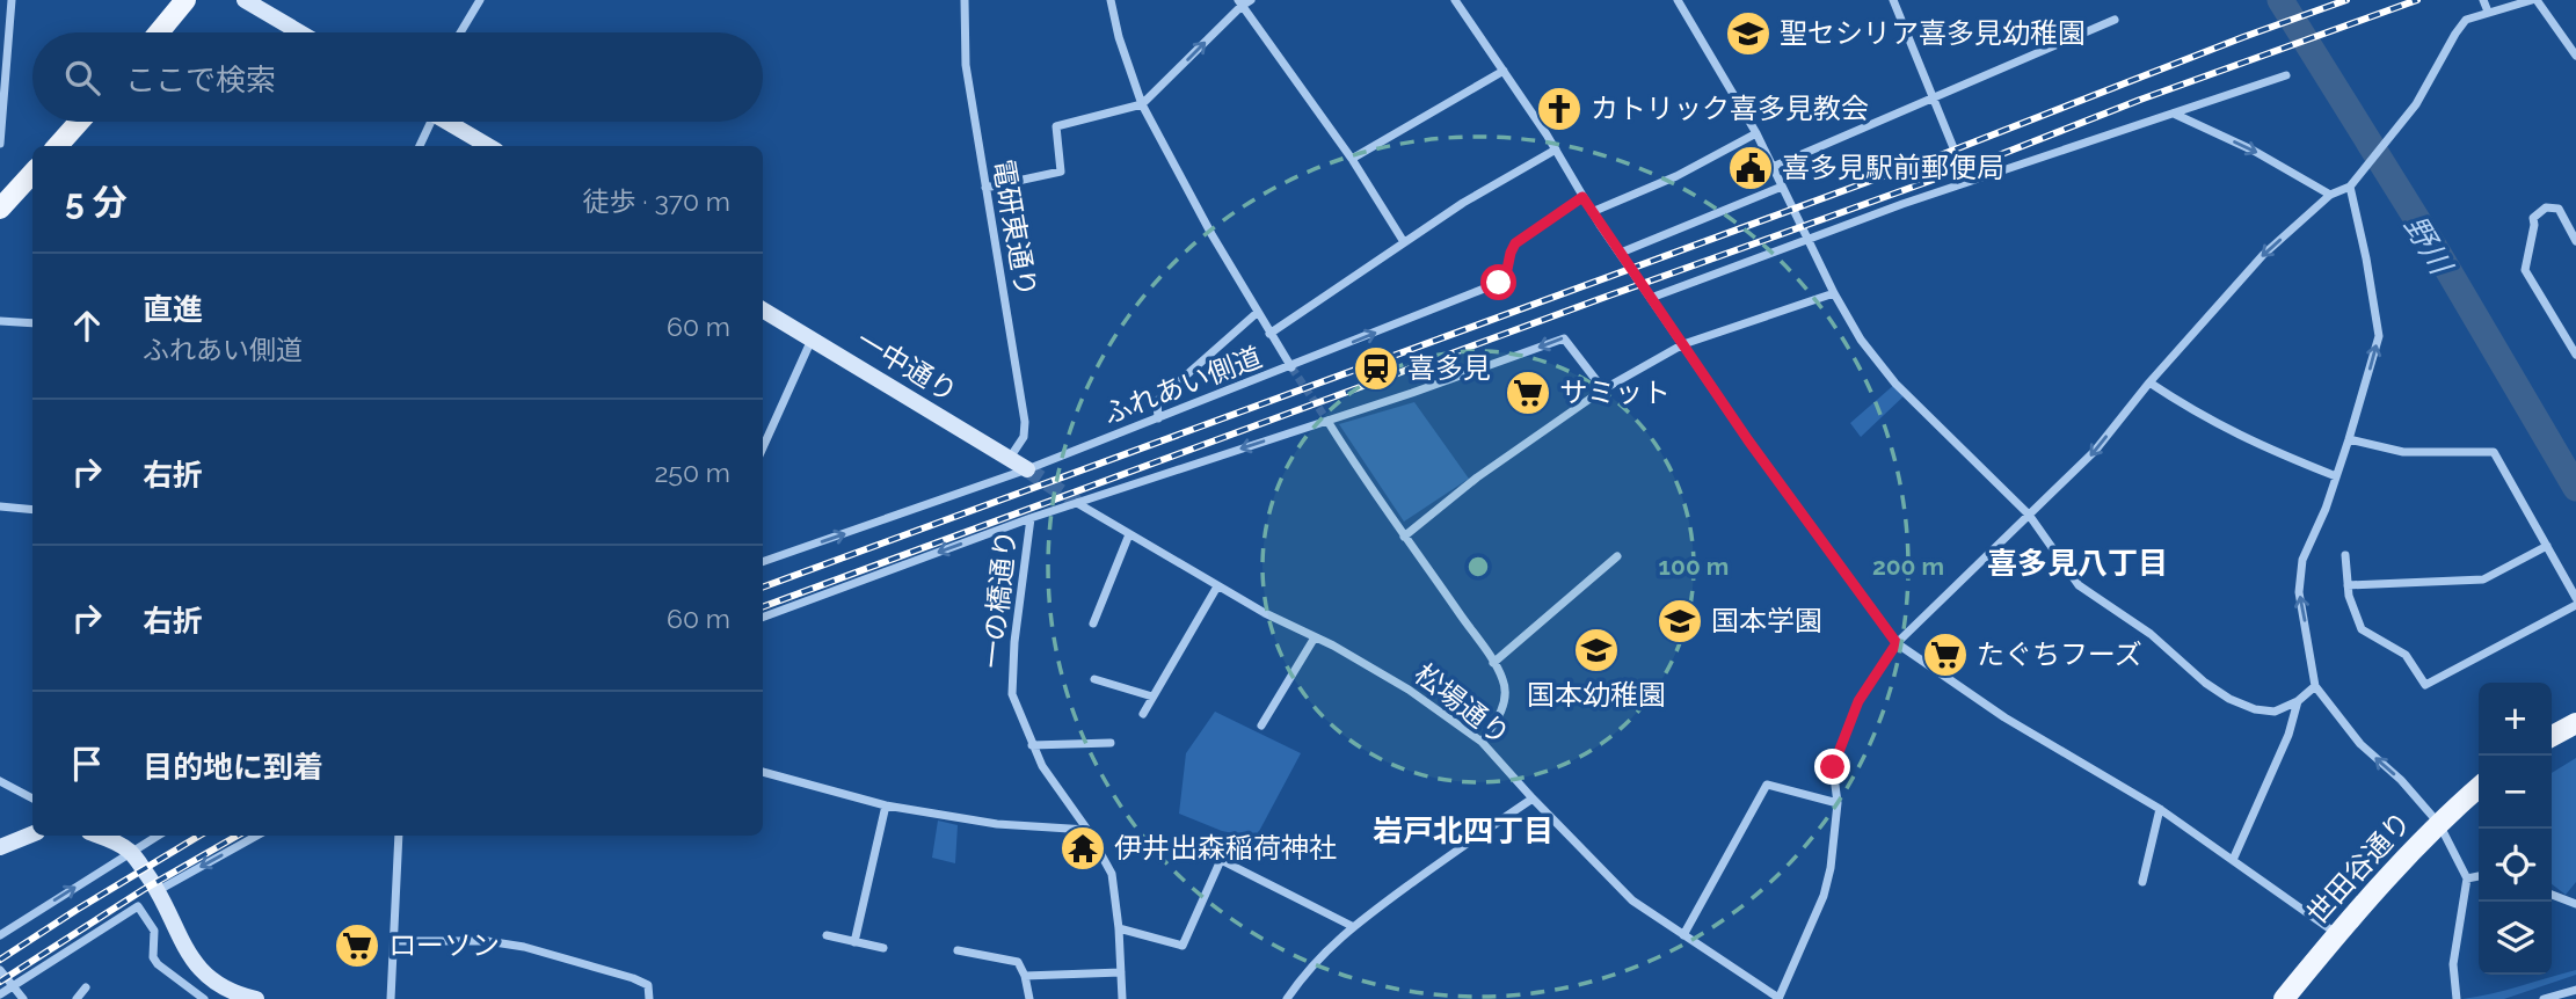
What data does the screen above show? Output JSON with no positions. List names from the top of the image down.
{
  "streets": {
    "main road": ["世田谷通り"],
    "street": [
      "電研東通り",
      "一中通り",
      "ふれあい側道",
      "一の橋通り",
      "松場通り"
    ]
  },
  "crossings": [
    ["電研東通り", "一中通り"],
    ["一中通り", "ふれあい側道"]
  ],
  "districts": ["喜多見八丁目", "岩戸北四丁目"],
  "water": ["野川"],
  "places": {
    "school or university": ["聖セシリア喜多見幼稚園", "国本学園", "国本幼稚園"],
    "church": ["カトリック喜多見教会"],
    "public building": ["喜多見駅前郵便局"],
    "station": ["喜多見"],
    "supermarket": ["サミット", "たぐちフーズ", "ローソン"],
    "temple": ["伊井出森稲荷神社"]
  },
  "page": {
    "search": "ここで検索",
    "heading": ["5 分", "徒歩 · 370 m"],
    "list": [
      ["直進", "ふれあい側道", "60 m"],
      ["右折", "250 m"],
      ["右折", "60 m"],
      "目的地に到着"
    ],
    "map_buttons": ["+", "−"]
  },
  "rings": ["100 m", "200 m"]
}
